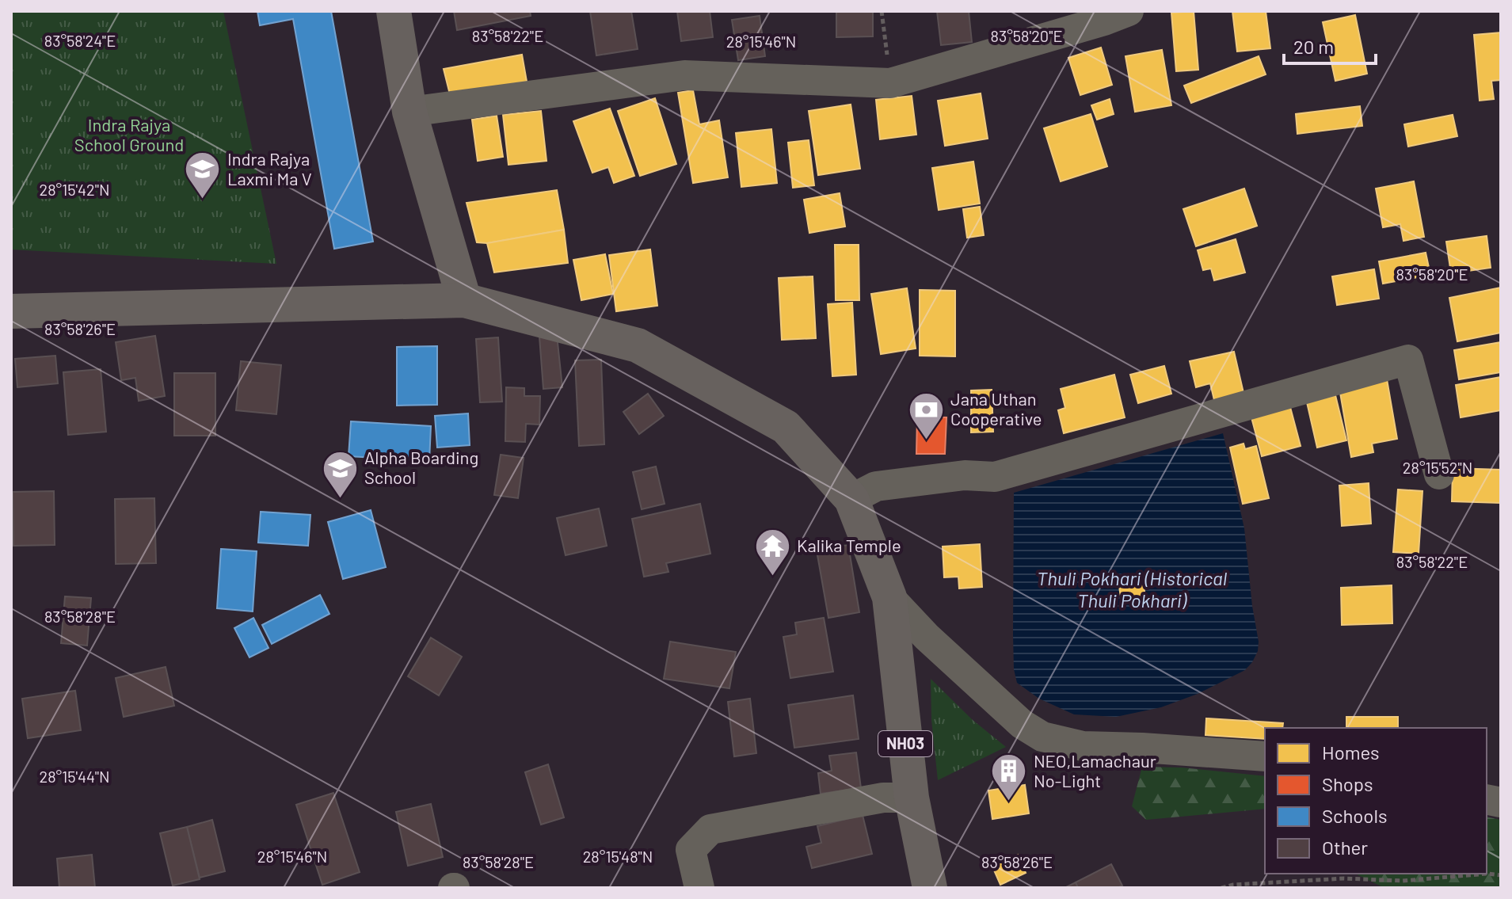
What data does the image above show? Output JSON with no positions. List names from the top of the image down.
{
  "streets": {
    "main road": ["NH03"]
  },
  "water": ["Thuli Pokhari (Historical Thuli Pokhari)"],
  "parks": ["Indra Rajya School Ground"],
  "places": {
    "school or university": ["Indra Rajya Laxmi Ma V", "Alpha Boarding School"],
    "bank": ["Jana Uthan Cooperative"],
    "temple": ["Kalika Temple"],
    "building": ["NEO,Lamachaur No-Light"]
  },
  "legend": [
    "Homes",
    "Shops",
    "Schools",
    "Other"
  ],
  "scale_bar": "20 m",
  "coordinates": [
    "83°58'22\"E",
    "83°58'20\"E",
    "83°58'24\"E",
    "28°15'46\"N",
    "28°15'42\"N",
    "83°58'26\"E",
    "28°15'52\"N",
    "83°58'28\"E",
    "28°15'44\"N",
    "28°15'48\"N"
  ]
}
